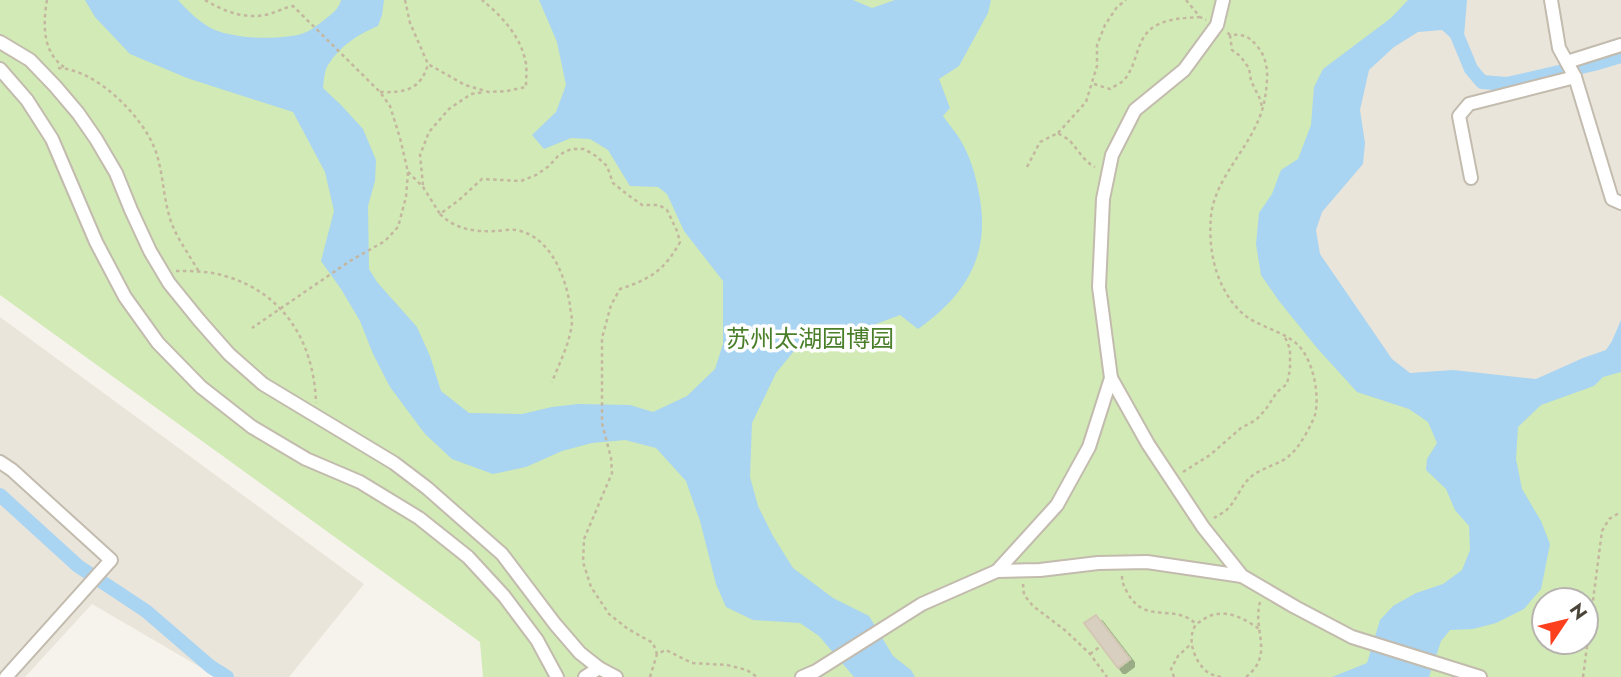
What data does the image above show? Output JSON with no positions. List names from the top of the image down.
{
  "parks": ["苏州太湖园博园"],
  "north": "top right"
}
